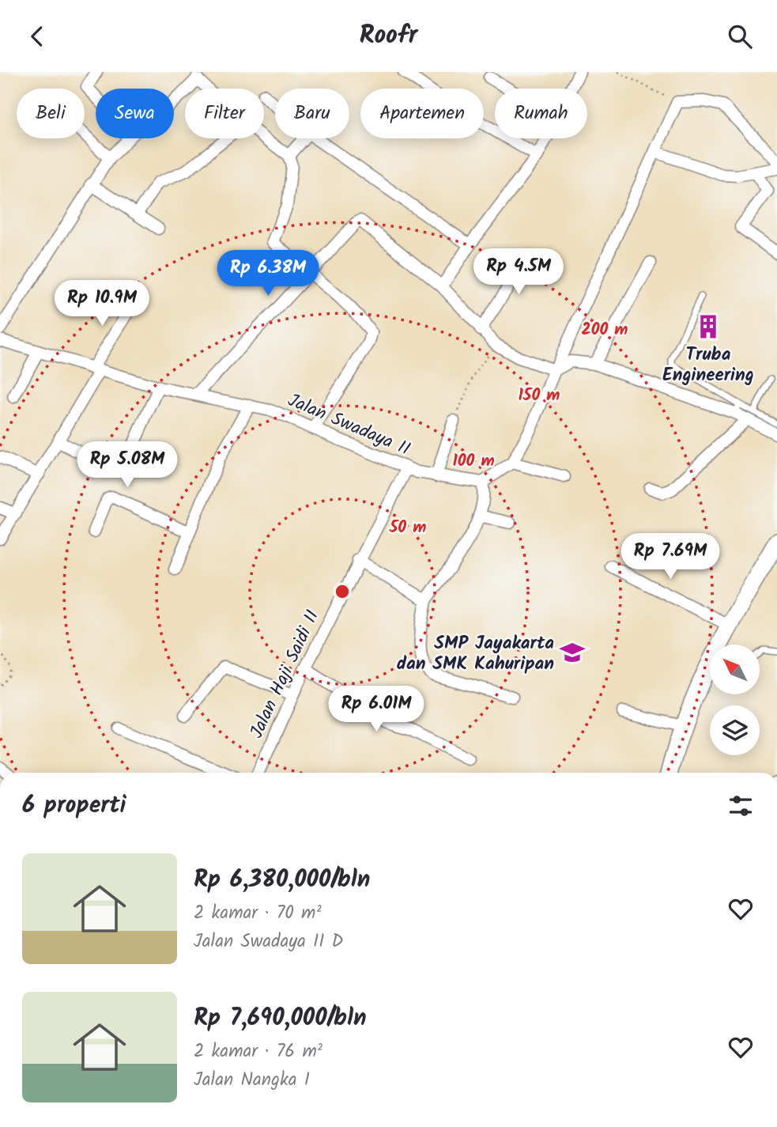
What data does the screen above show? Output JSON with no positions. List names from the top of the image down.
{
  "streets": {
    "street": ["Jalan Swadaya II", "Jalan Haji Saidi II"]
  },
  "crossings": [
    ["Jalan Swadaya II", "Jalan Haji Saidi II"]
  ],
  "places": {
    "building": ["Truba Engineering"],
    "school or university": ["SMP Jayakarta dan SMK Kahuripan"]
  },
  "north": "top left",
  "page": {
    "header": "Roofr",
    "chip": [
      "Beli",
      "Sewa",
      "Filter",
      "Baru",
      "Apartemen",
      "Rumah"
    ],
    "price": [
      "Rp 4.5M",
      "Rp 6.38M",
      "Rp 10.9M",
      "Rp 5.08M",
      "Rp 7.69M",
      "Rp 6.01M"
    ],
    "heading": "6 properti",
    "list": [
      {
        "name": "Rp 6,380,000/bln",
        "note": "2 kamar · 70 m² · Jalan Swadaya II D"
      },
      {
        "name": "Rp 7,690,000/bln",
        "note": "2 kamar · 76 m² · Jalan Nangka I"
      }
    ]
  },
  "rings": [
    "200 m",
    "150 m",
    "100 m",
    "50 m"
  ]
}
